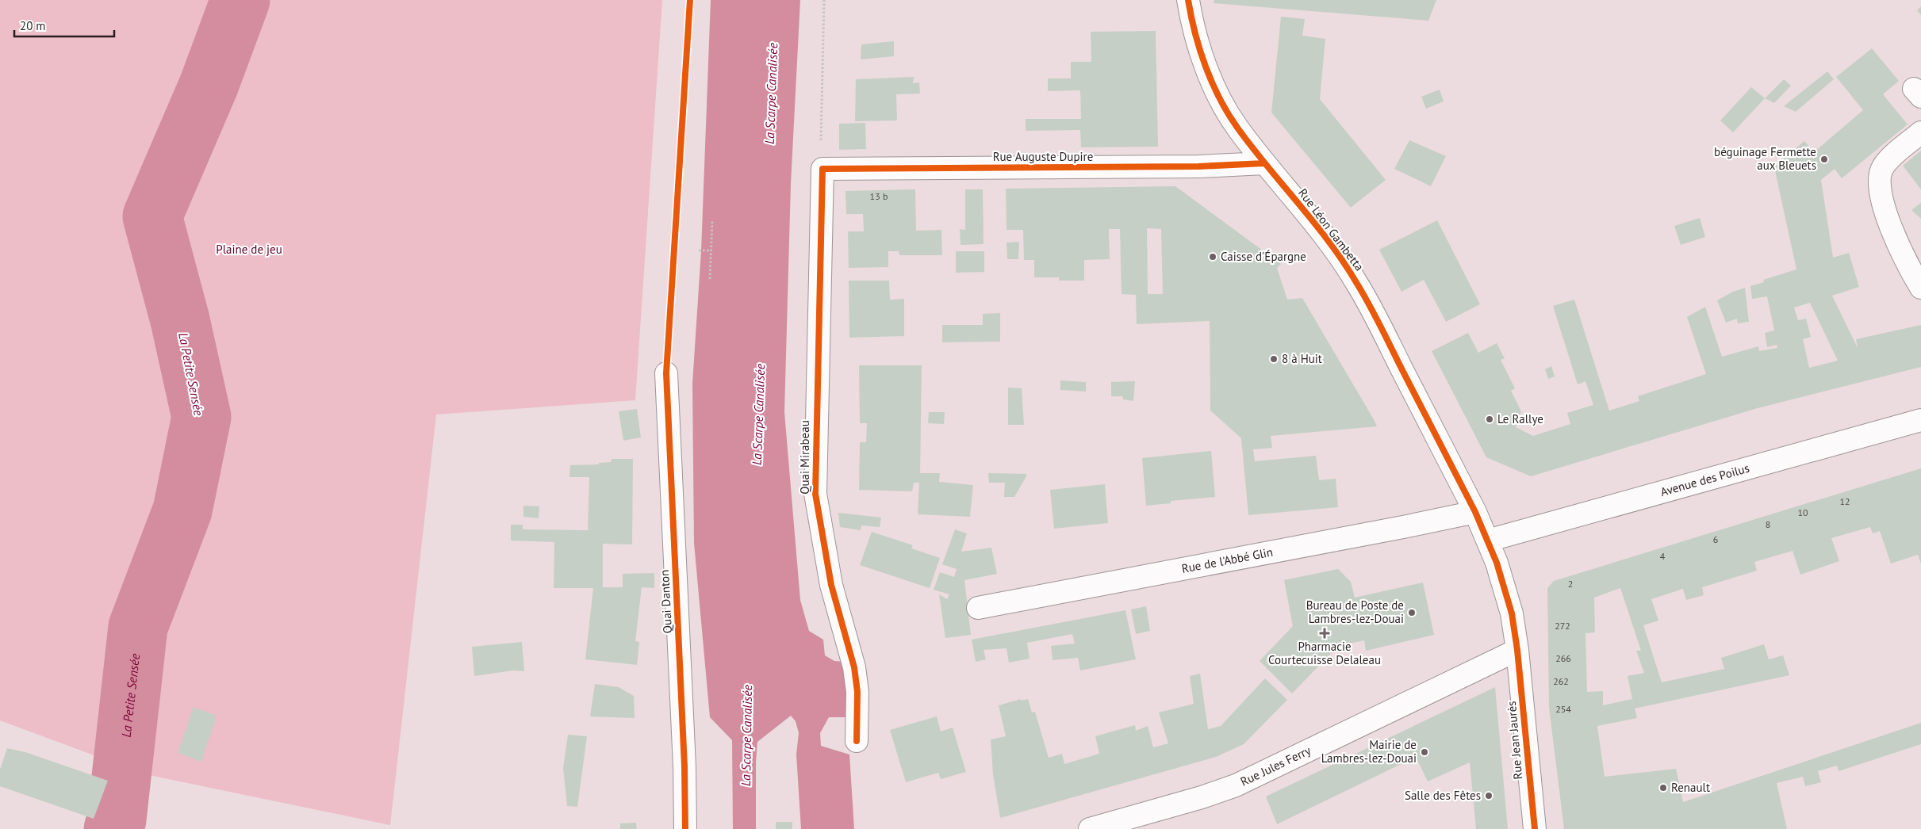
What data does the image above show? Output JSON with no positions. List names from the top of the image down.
{
  "streets": {
    "street": [
      "Rue Auguste Dupire",
      "Rue Léon Gambetta",
      "Quai Mirabeau",
      "Avenue des Poilus",
      "Rue de l'Abbé Glin",
      "Quai Danton",
      "Rue Jean Jaurès",
      "Rue Jules Ferry"
    ]
  },
  "crossings": [
    ["Rue Auguste Dupire", "Rue Léon Gambetta"],
    ["Rue Auguste Dupire", "Quai Mirabeau"],
    ["Rue Léon Gambetta", "Avenue des Poilus"],
    ["Rue Léon Gambetta", "Rue de l'Abbé Glin"],
    ["Rue Léon Gambetta", "Rue Jean Jaurès"],
    ["Avenue des Poilus", "Rue Jean Jaurès"],
    ["Rue Jean Jaurès", "Rue Jules Ferry"]
  ],
  "water": ["La Scarpe Canalisée", "La Petite Sensée"],
  "parks": ["Plaine de jeu"],
  "places": {
    "other": [
      "béguinage Fermette aux Bleuets",
      "Caisse d'Épargne",
      "8 à Huit",
      "Le Rallye",
      "Bureau de Poste de Lambres-lez-Douai",
      "Mairie de Lambres-lez-Douai",
      "Renault",
      "Salle des Fêtes"
    ],
    "health": ["Pharmacie Courtecuisse Delaleau"]
  },
  "house_numbers": [
    "13 b",
    "12",
    "10",
    "8",
    "6",
    "4",
    "2",
    "272",
    "266",
    "262",
    "254"
  ],
  "scale_bar": "20 m"
}
